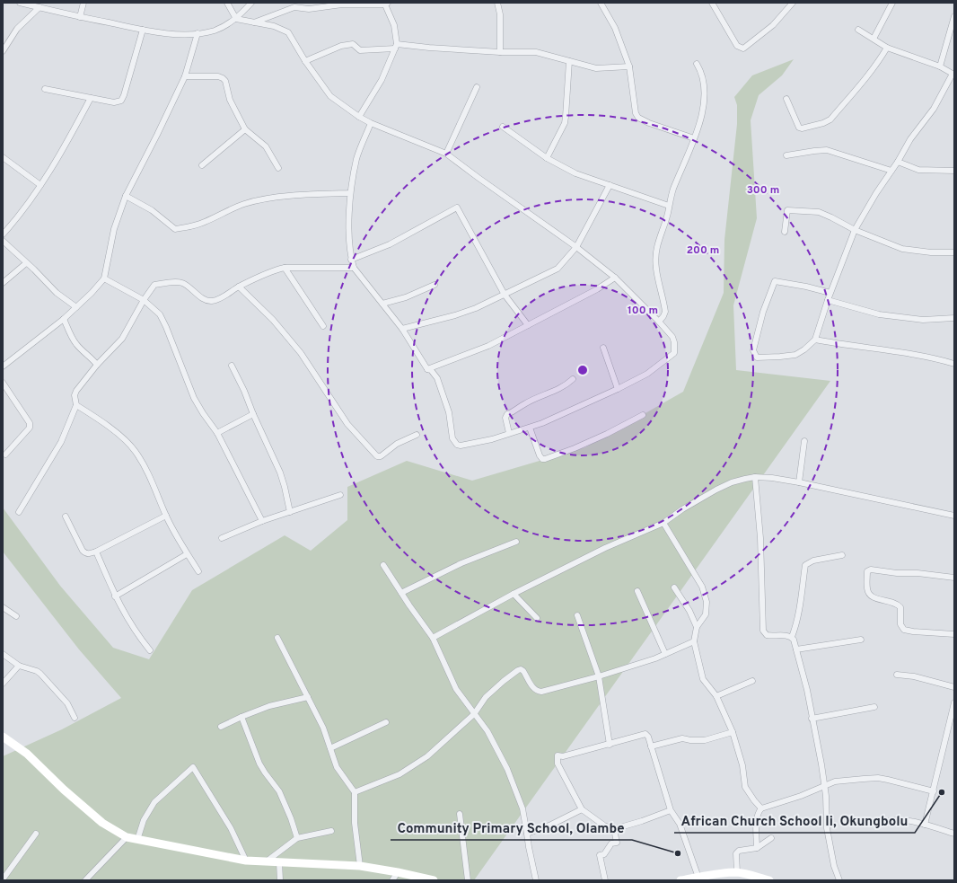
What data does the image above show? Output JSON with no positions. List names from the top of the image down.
{
  "places": ["African Church School Ii, Okungbolu", "Community Primary School, Olambe"],
  "rings": ["300 m", "200 m", "100 m"]
}
